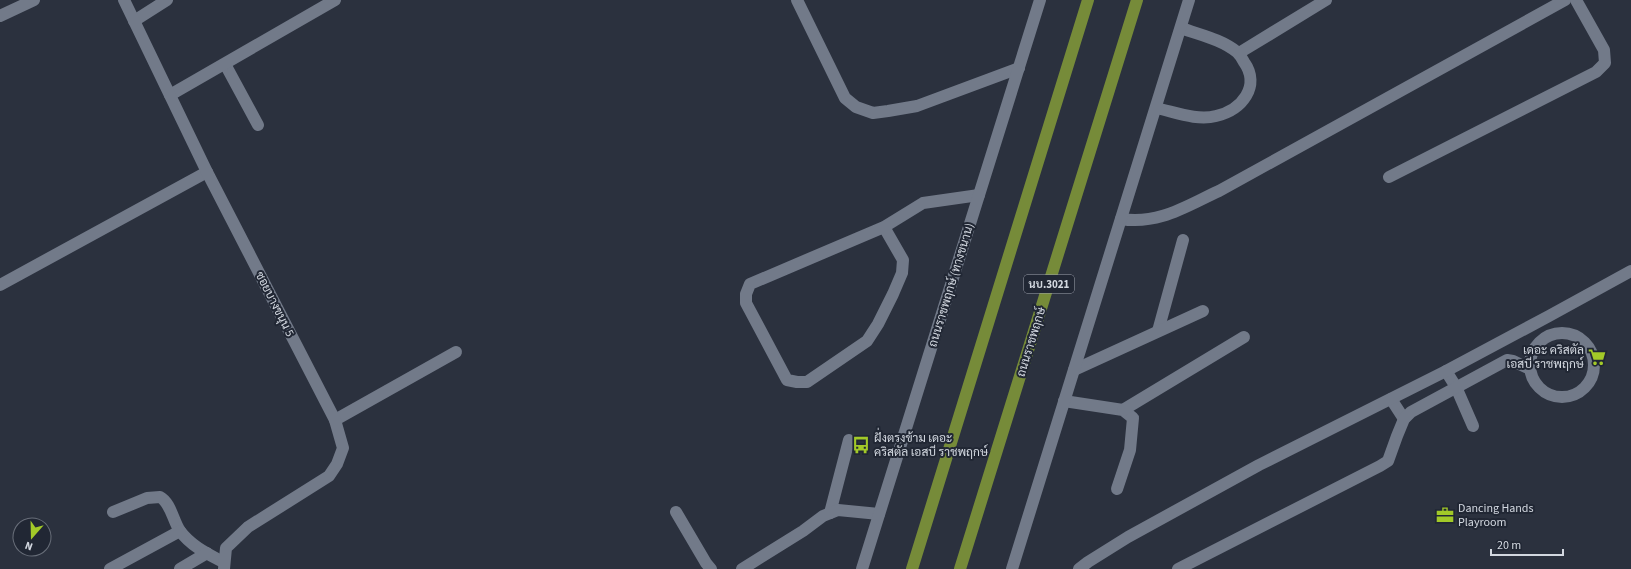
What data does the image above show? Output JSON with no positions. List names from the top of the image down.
{
  "streets": {
    "main road": ["นบ.3021", "ถนนราชพฤกษ์"],
    "street": ["ถนนราชพฤกษ์ (ทางขนาน)", "ซอยบางขนุน 5"]
  },
  "places": {
    "supermarket": ["เดอะ คริสตัล เอสบี ราชพฤกษ์"],
    "bus stop": ["ฝั่งตรงข้าม เดอะ คริสตัล เอสบี ราชพฤกษ์"],
    "office": ["Dancing Hands Playroom"]
  },
  "scale_bar": "20 m",
  "north": "bottom"
}
